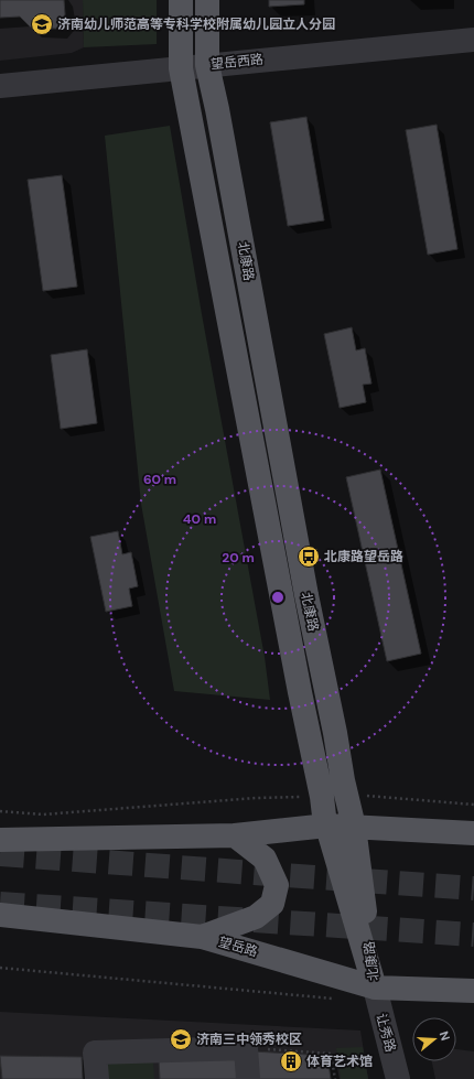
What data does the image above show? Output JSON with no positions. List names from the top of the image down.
{
  "streets": {
    "main road": ["北康路", "望岳路"],
    "street": ["望岳西路", "让秀路"]
  },
  "crossings": [
    ["望岳西路", "北康路"],
    ["北康路", "望岳路"],
    ["北康路", "让秀路"],
    ["望岳路", "让秀路"]
  ],
  "places": {
    "school or university": ["济南幼儿师范高等专科学校附属幼儿园立人分园", "济南三中领秀校区"],
    "bus stop": ["北康路望岳路"],
    "building": ["体育艺术馆"]
  },
  "north": "right",
  "rings": ["60 m", "40 m", "20 m"]
}
